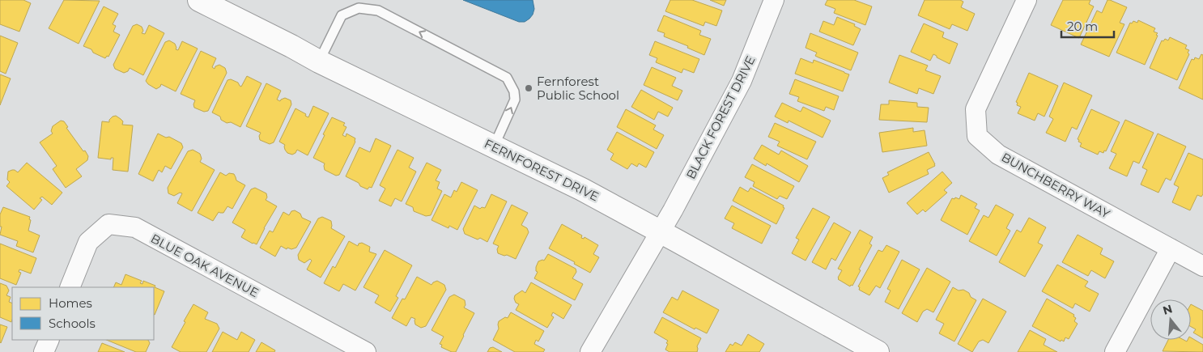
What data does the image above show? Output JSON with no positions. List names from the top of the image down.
{
  "streets": {
    "street": [
      "BLACK FOREST DRIVE",
      "FERNFOREST DRIVE",
      "BUNCHBERRY WAY",
      "BLUE OAK AVENUE"
    ]
  },
  "crossings": [
    ["BLACK FOREST DRIVE", "FERNFOREST DRIVE"]
  ],
  "places": ["Fernforest Public School"],
  "legend": ["Homes", "Schools"],
  "scale_bar": "20 m",
  "north": "top"
}
